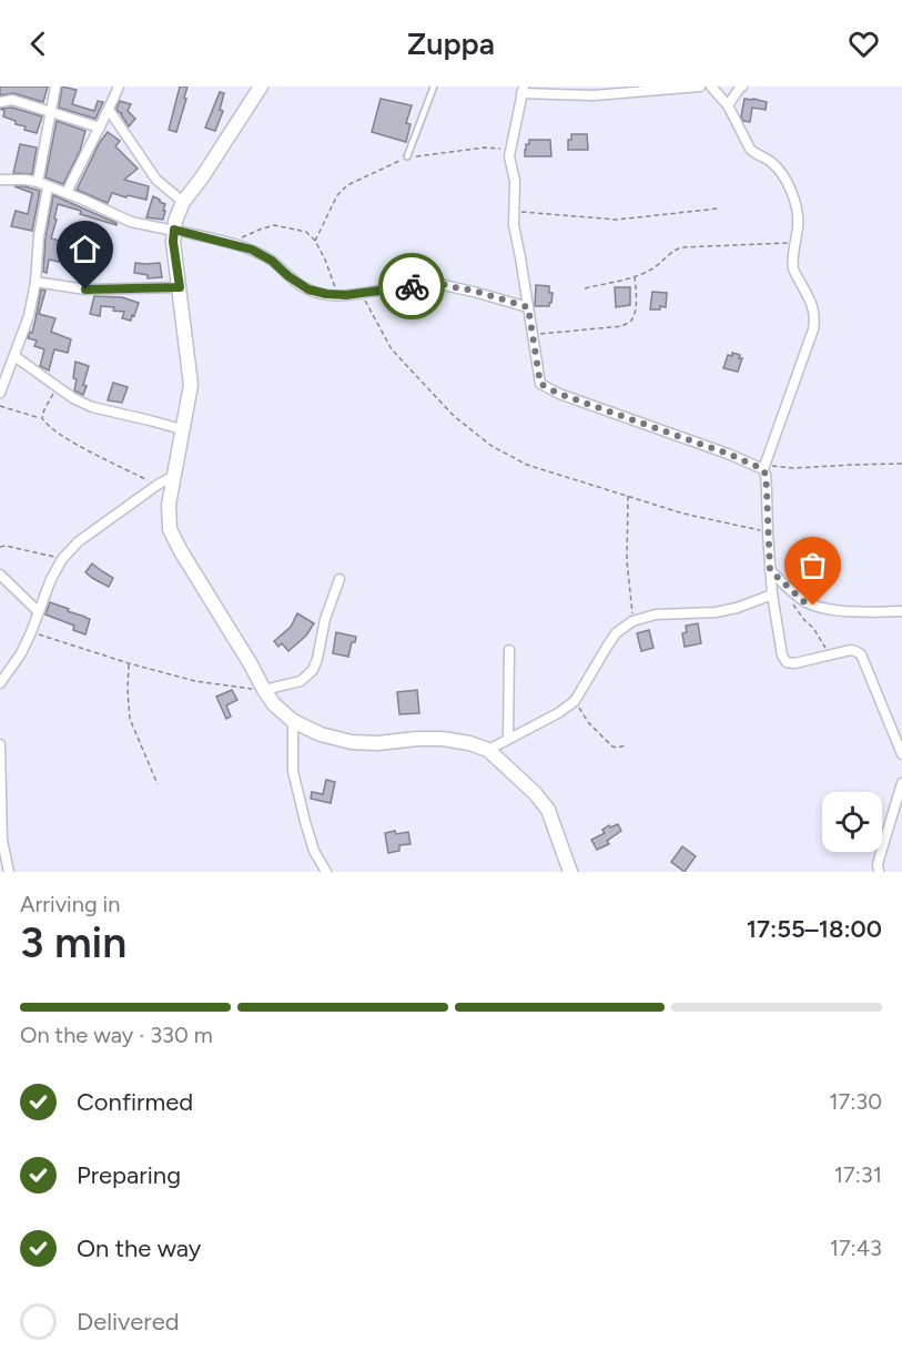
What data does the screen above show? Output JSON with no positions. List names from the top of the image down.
{
  "page": {
    "header": "Zuppa",
    "heading": ["3 min", "Arriving in", "17:55–18:00"],
    "bar": "On the way · 330 m",
    "list": [
      ["Confirmed", "17:30"],
      ["Preparing", "17:31"],
      ["On the way", "17:43"],
      "Delivered"
    ]
  }
}
